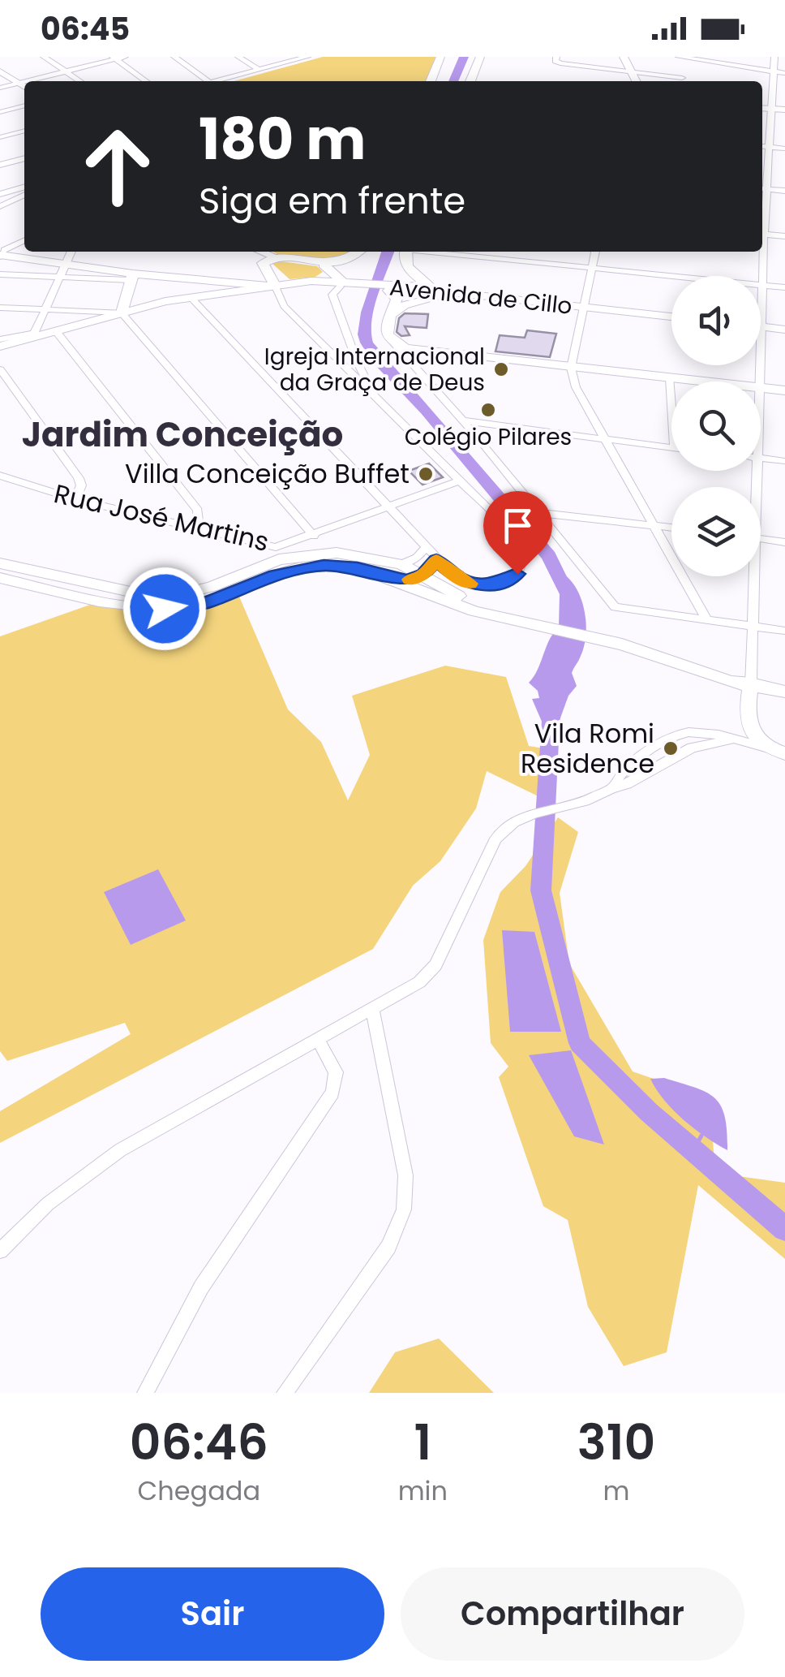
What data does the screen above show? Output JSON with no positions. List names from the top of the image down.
{
  "streets": {
    "main road": ["Avenida de Cillo"],
    "street": ["Rua José Martins"]
  },
  "districts": ["Jardim Conceição"],
  "places": [
    "Igreja Internacional da Graça de Deus",
    "Colégio Pilares",
    "Villa Conceição Buffet",
    "Vila Romi Residence"
  ],
  "page": {
    "status": "06:45",
    "turn": ["180 m", "Siga em frente"],
    "eta": [
      "06:46",
      "Chegada",
      "1",
      "min",
      "310",
      "m"
    ],
    "buttons": ["Sair", "Compartilhar"]
  }
}
